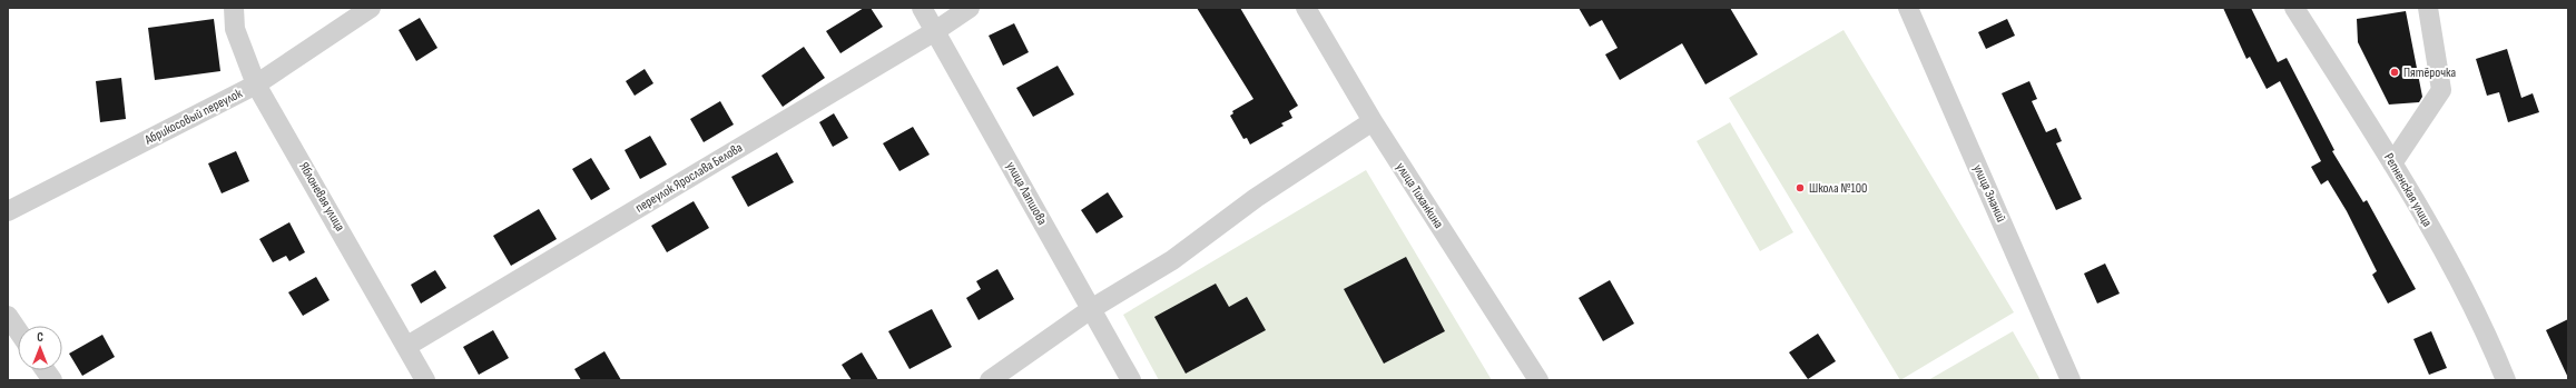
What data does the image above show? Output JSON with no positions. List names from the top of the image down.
{
  "streets": {
    "street": [
      "Абрикосовый переулок",
      "переулок Ярослава Белова",
      "Репненская улица",
      "улица Лапшова",
      "улица Знаний",
      "улица Тиханкина",
      "Яблоневая улица"
    ]
  },
  "crossings": [
    ["Абрикосовый переулок", "Яблоневая улица"],
    ["переулок Ярослава Белова", "улица Лапшова"],
    ["переулок Ярослава Белова", "Яблоневая улица"]
  ],
  "places": ["Пятёрочка", "Школа №100"],
  "north": "top"
}
